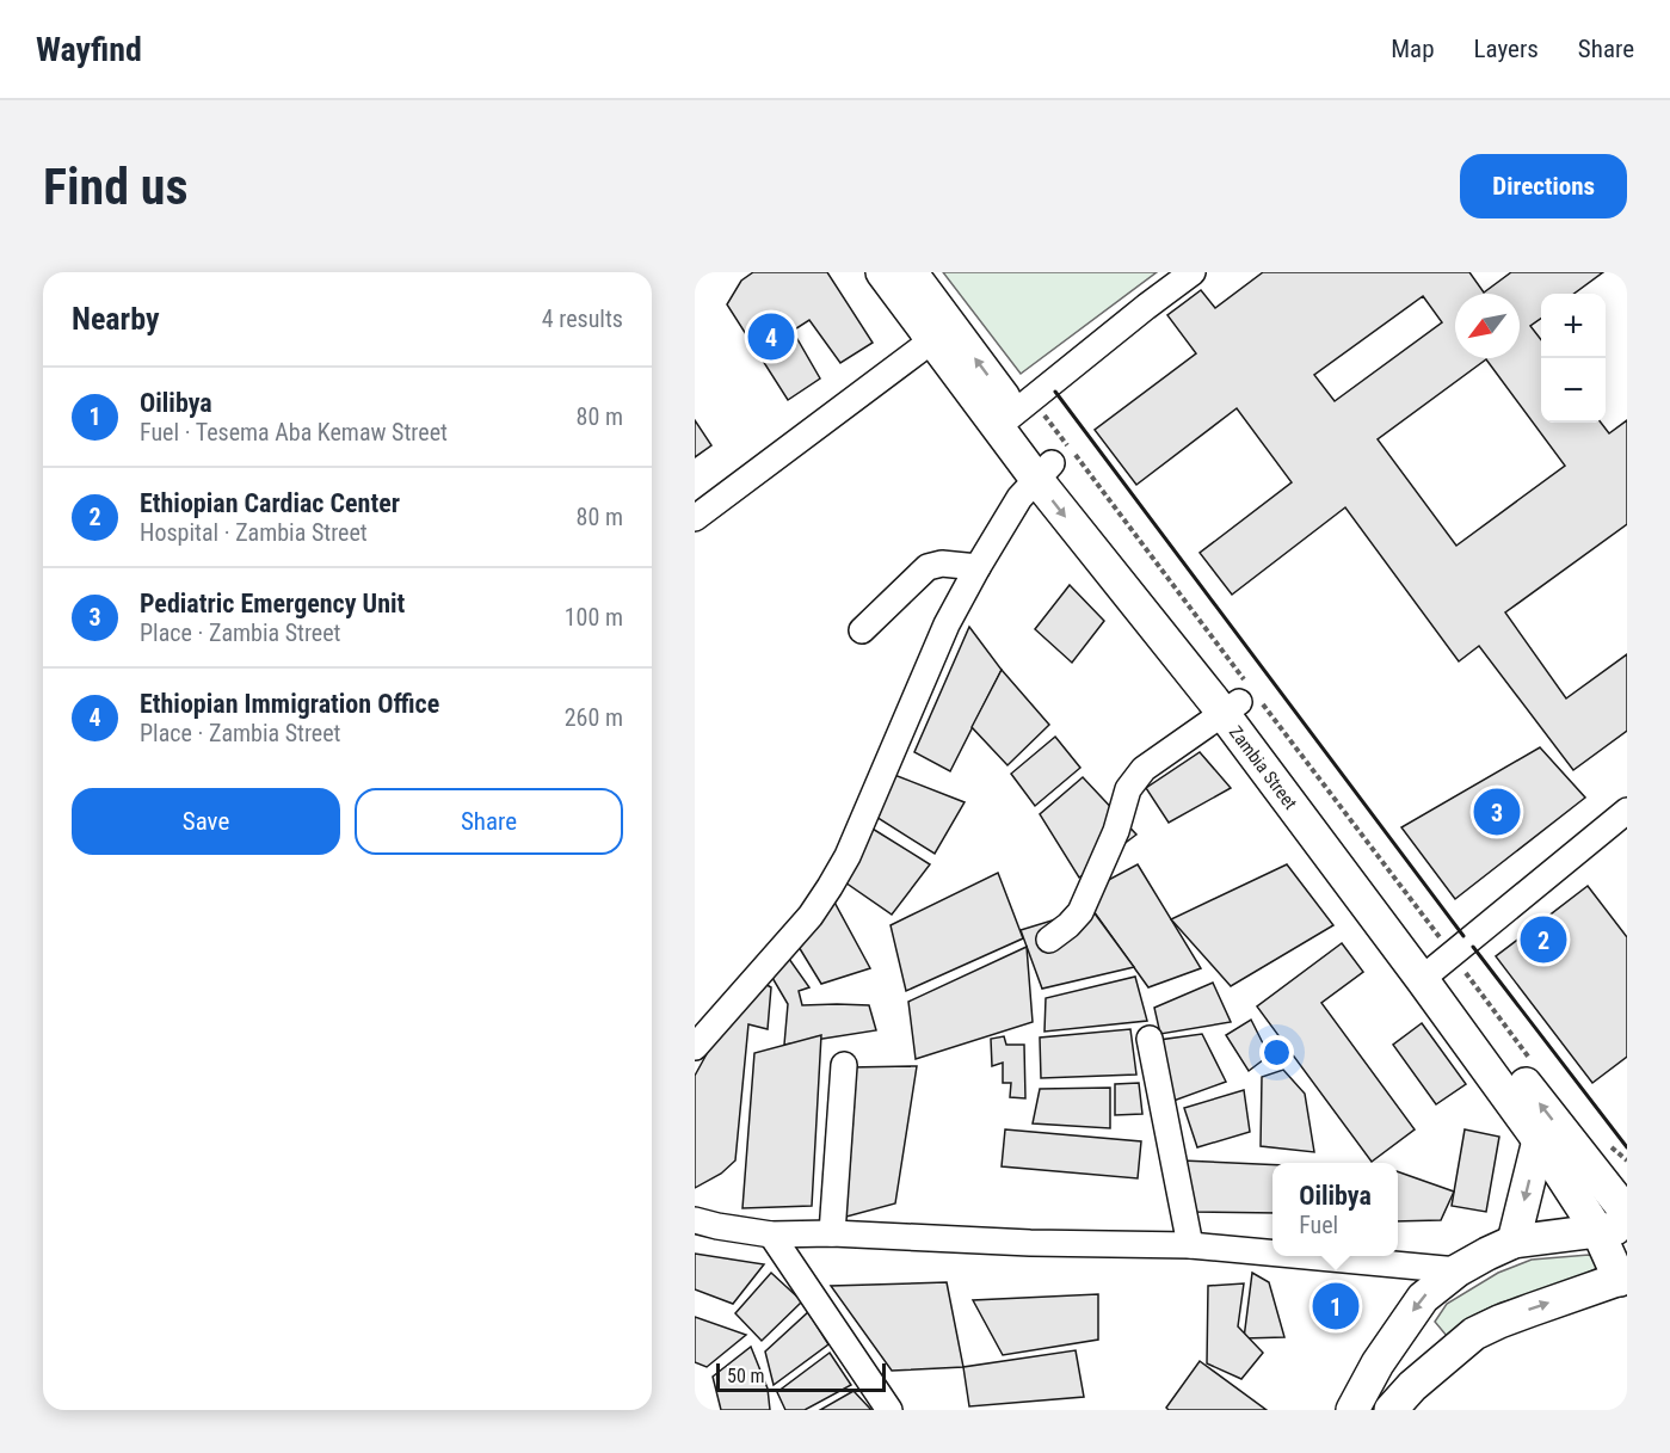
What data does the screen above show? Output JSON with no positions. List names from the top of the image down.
{
  "streets": {
    "main road": ["Zambia Street"]
  },
  "scale_bar": "50 m",
  "north": "bottom left",
  "page": {
    "header": "Wayfind",
    "nav": ["Map", "Layers", "Share"],
    "buttons": [
      "Directions",
      ["Save", "Share"]
    ],
    "title": "Find us",
    "heading": ["Nearby", "4 results"],
    "map_buttons": ["+", "−"],
    "pins": [
      "4",
      "3",
      "2",
      "1"
    ],
    "list": [
      {
        "mark": "1",
        "name": "Oilibya",
        "note": "Fuel · Tesema Aba Kemaw Street",
        "value": "80 m"
      },
      {
        "mark": "2",
        "name": "Ethiopian Cardiac Center",
        "note": "Hospital · Zambia Street",
        "value": "80 m"
      },
      {
        "mark": "3",
        "name": "Pediatric Emergency Unit",
        "note": "Place · Zambia Street",
        "value": "100 m"
      },
      {
        "mark": "4",
        "name": "Ethiopian Immigration Office",
        "note": "Place · Zambia Street",
        "value": "260 m"
      }
    ],
    "popup": ["Oilibya", "Fuel"],
    "scale": "50 m"
  }
}
